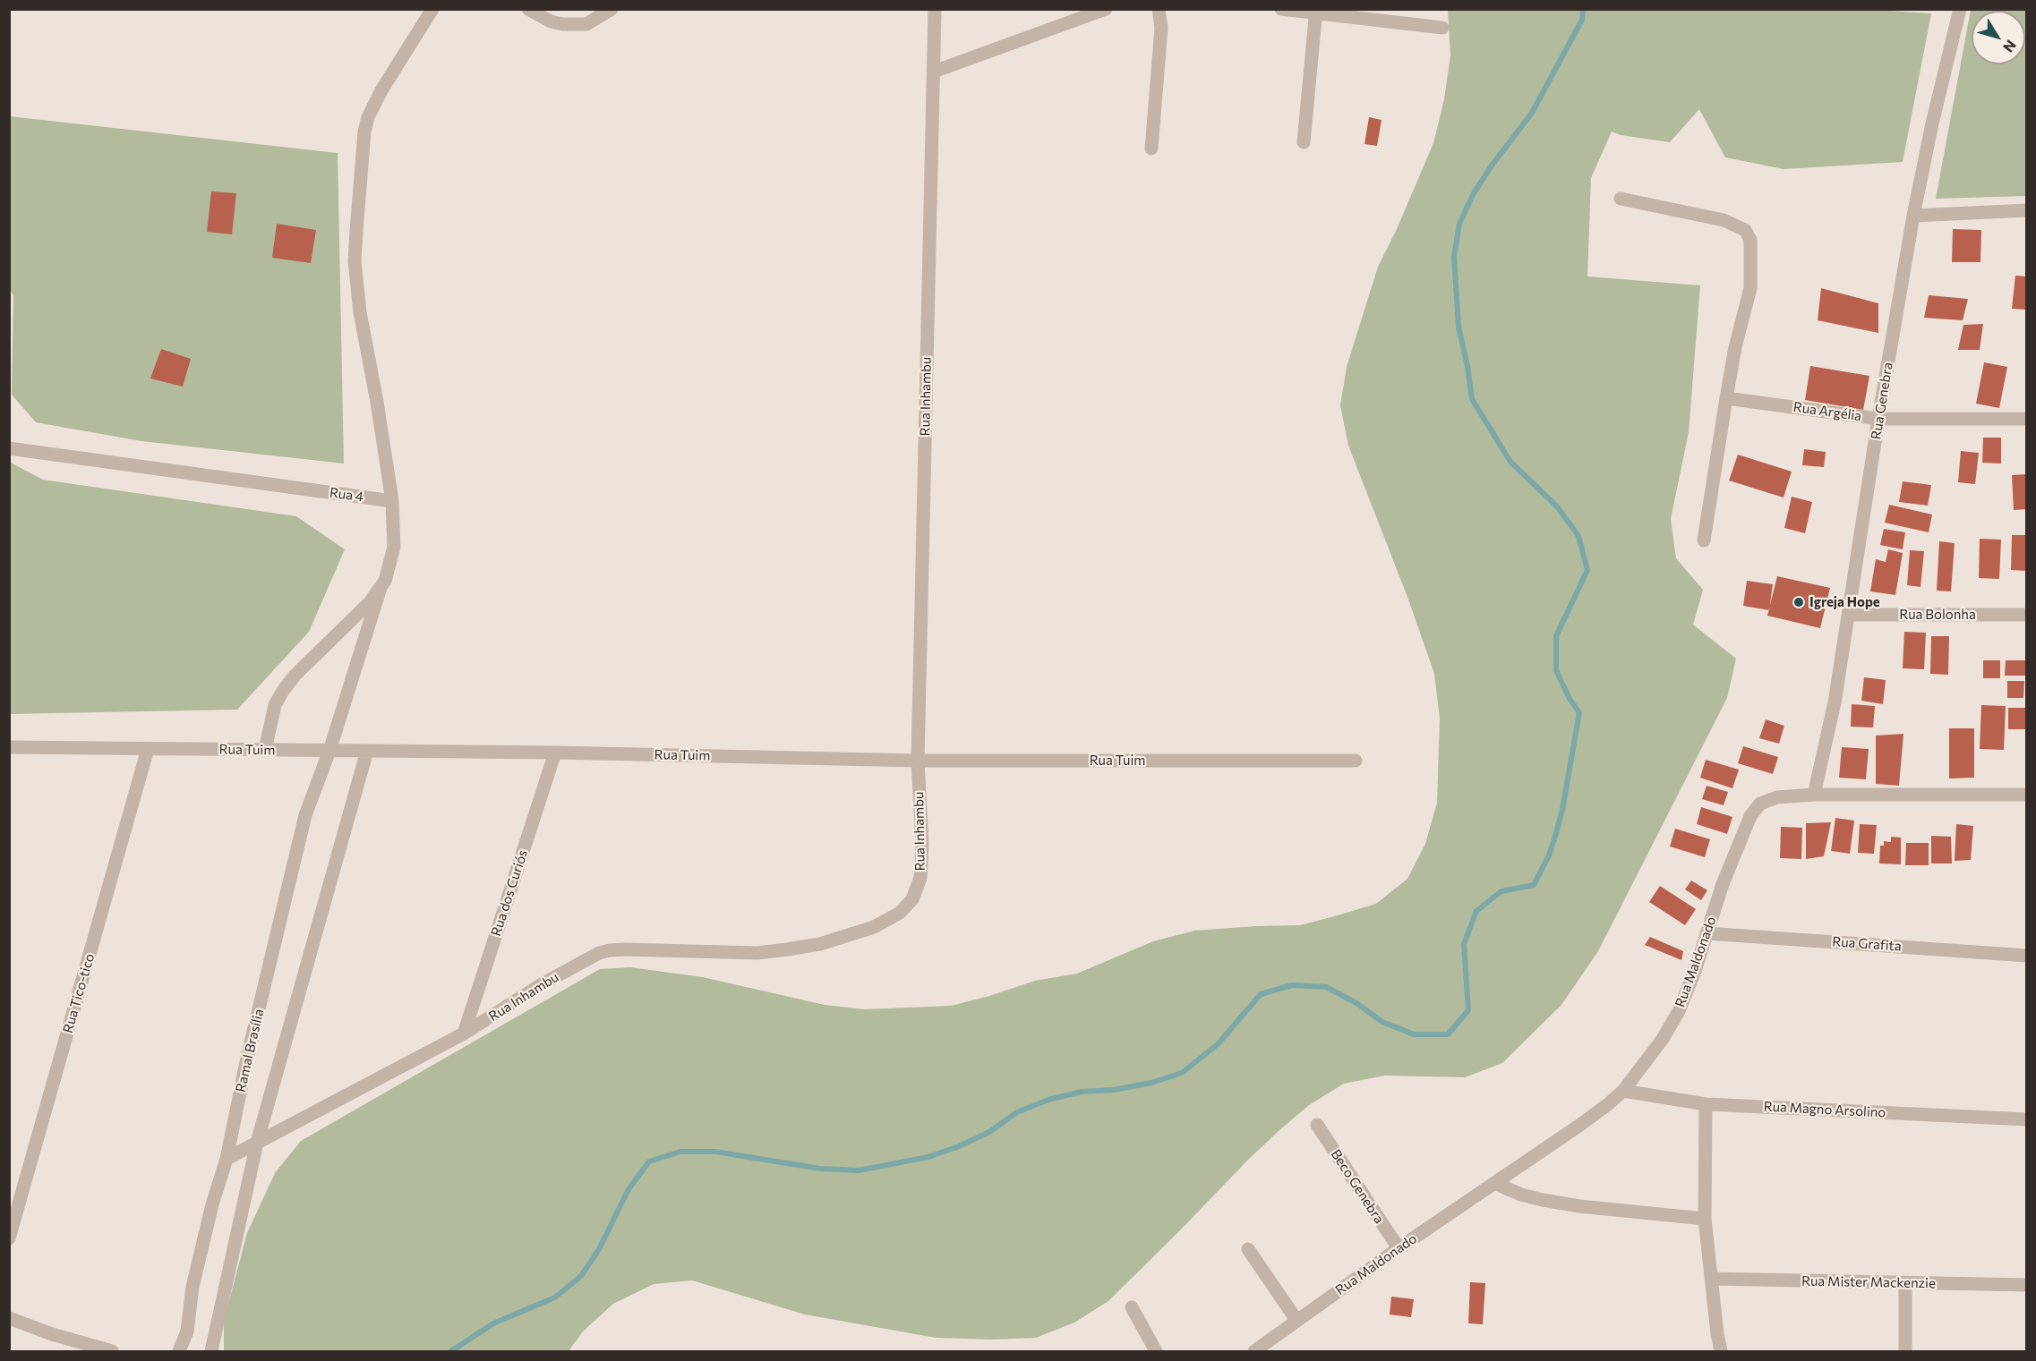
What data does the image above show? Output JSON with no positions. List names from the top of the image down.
{
  "streets": {
    "street": [
      "Rua Inhambu",
      "Rua Genebra",
      "Rua Argélia",
      "Rua 4",
      "Rua Bolonha",
      "Rua Tuim",
      "Rua dos Curiós",
      "Rua Grafita",
      "Rua Maldonado",
      "Rua Tico-tico",
      "Ramal Brasília",
      "Rua Magno Arsolino",
      "Beco Genebra",
      "Rua Mister Mackenzie"
    ]
  },
  "crossings": [
    ["Rua Inhambu", "Rua Tuim"],
    ["Rua Inhambu", "Rua dos Curiós"],
    ["Rua Inhambu", "Ramal Brasília"],
    ["Rua Genebra", "Rua Argélia"],
    ["Rua Genebra", "Rua Bolonha"],
    ["Rua Genebra", "Rua Maldonado"],
    ["Rua Tuim", "Rua dos Curiós"],
    ["Rua Tuim", "Rua Tico-tico"],
    ["Rua Tuim", "Ramal Brasília"],
    ["Rua Grafita", "Rua Maldonado"],
    ["Rua Maldonado", "Rua Magno Arsolino"],
    ["Rua Maldonado", "Beco Genebra"]
  ],
  "places": ["Igreja Hope"],
  "north": "bottom right"
}
